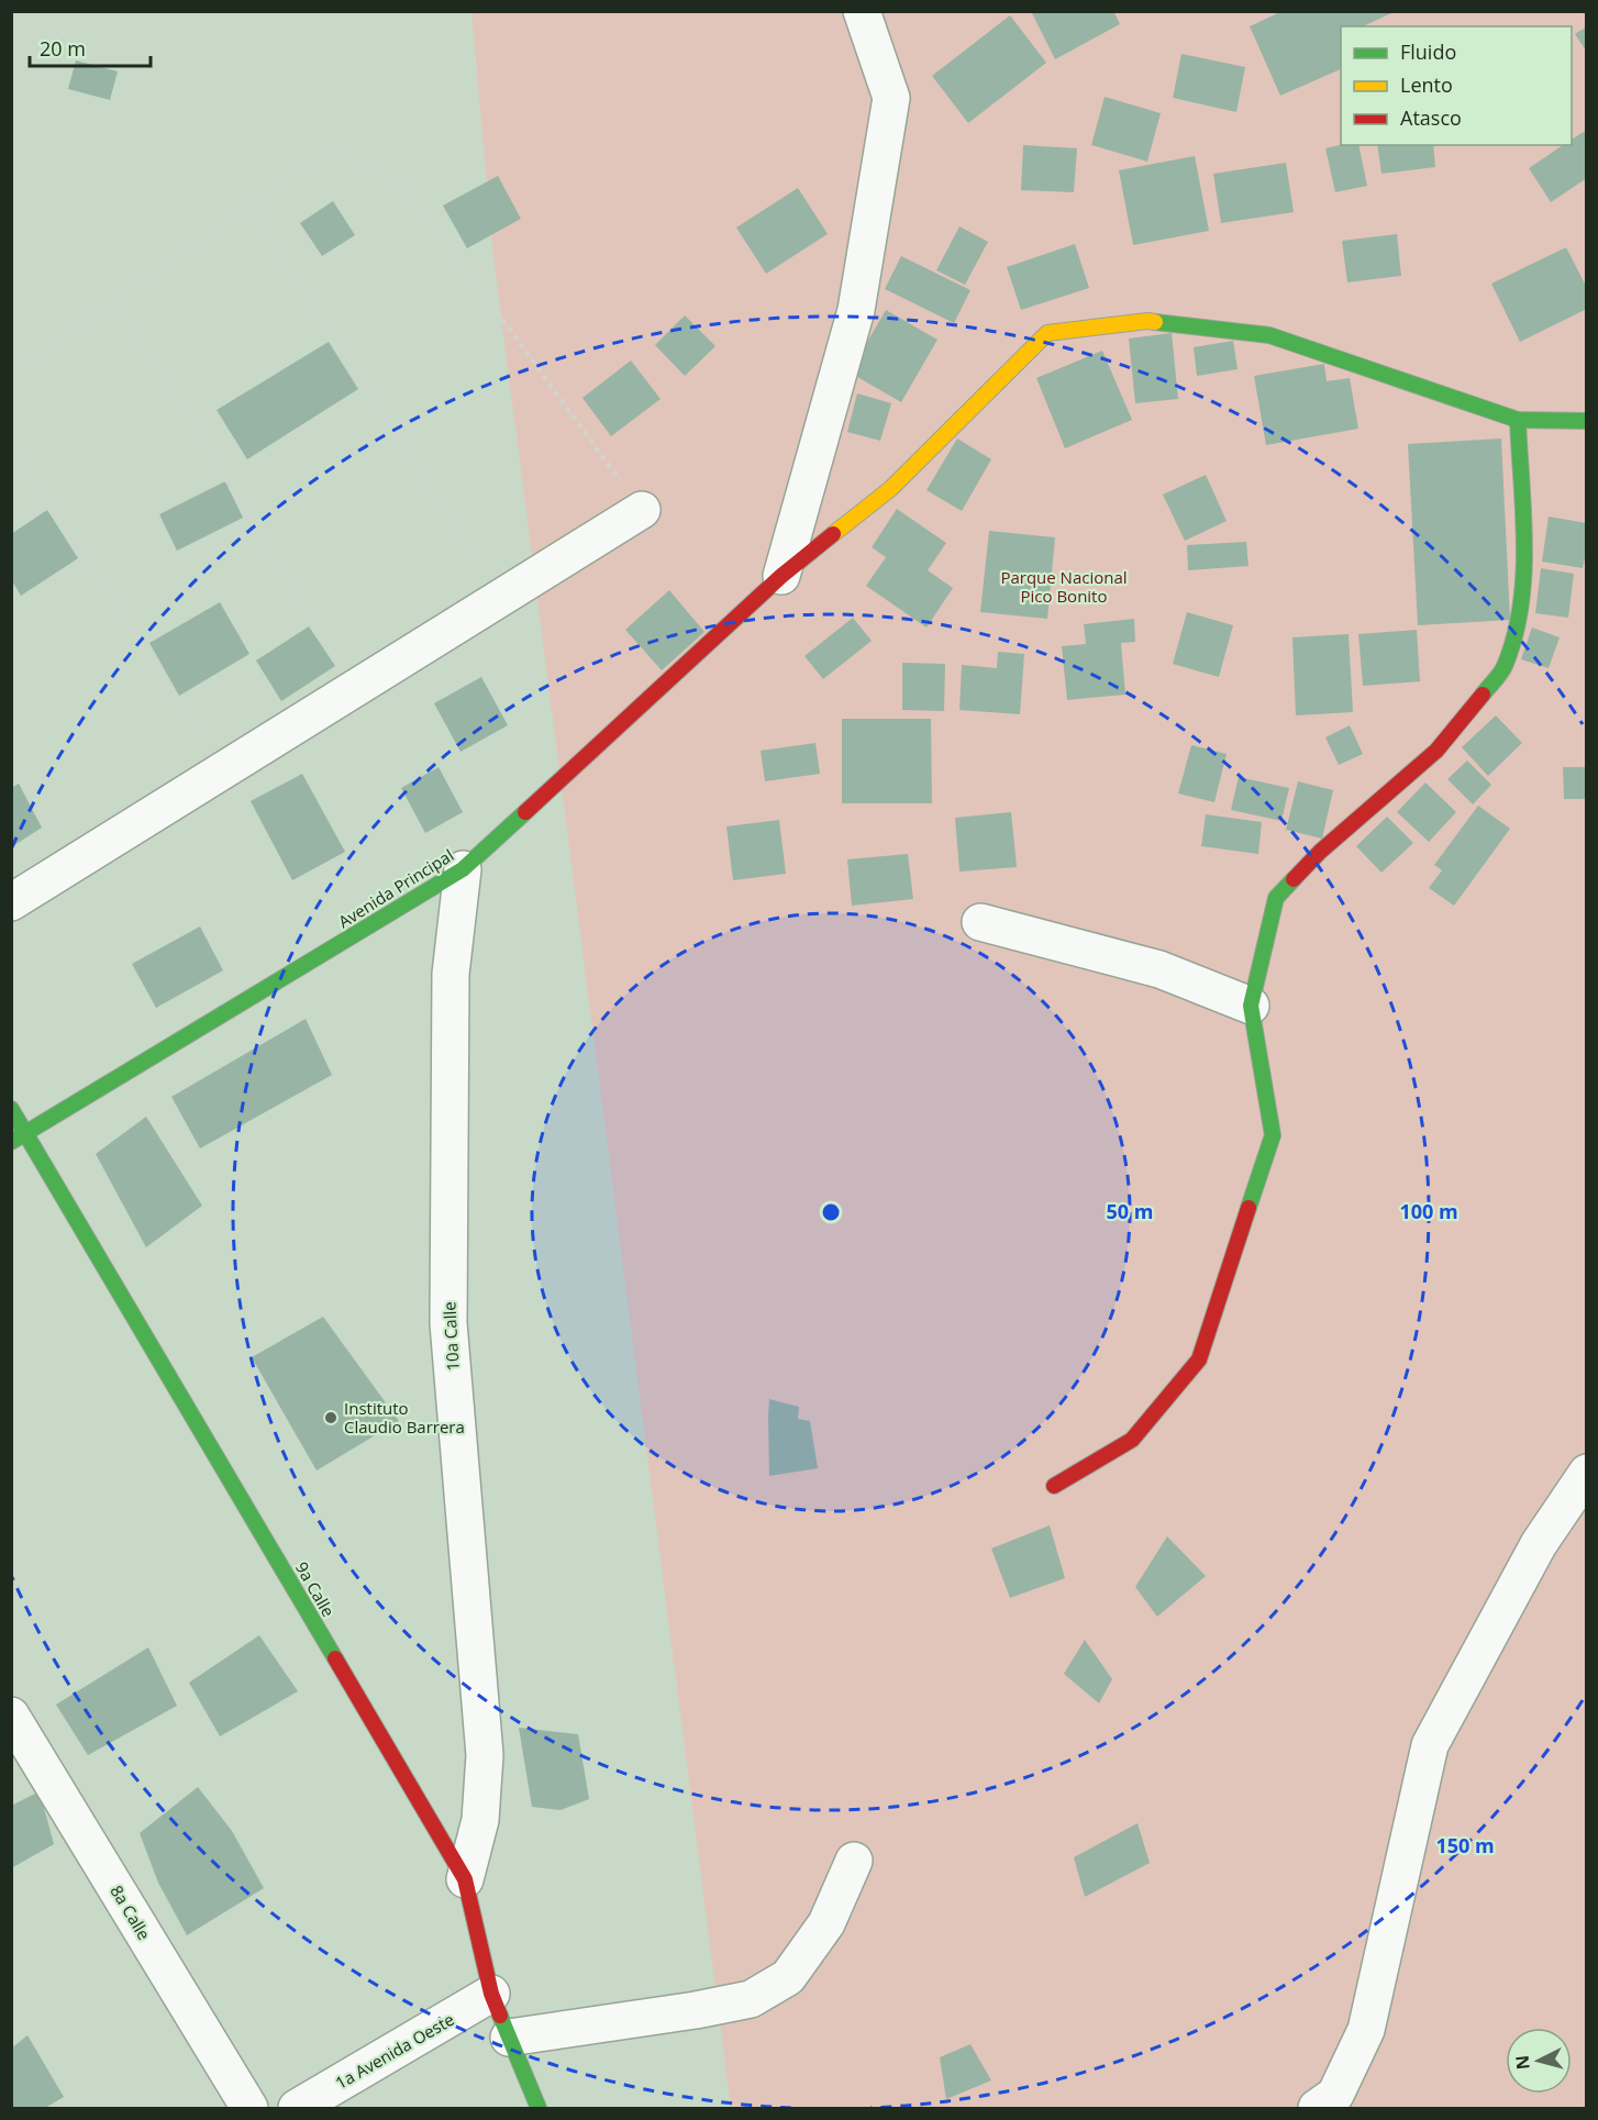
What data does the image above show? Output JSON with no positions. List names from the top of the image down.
{
  "streets": {
    "street": [
      "Avenida Principal",
      "10a Calle",
      "9a Calle",
      "8a Calle",
      "1a Avenida Oeste"
    ]
  },
  "crossings": [
    ["Avenida Principal", "10a Calle"],
    ["Avenida Principal", "9a Calle"],
    ["10a Calle", "9a Calle"],
    ["9a Calle", "1a Avenida Oeste"]
  ],
  "parks": ["Parque Nacional Pico Bonito"],
  "places": ["Instituto Claudio Barrera"],
  "legend": ["Fluido", "Lento", "Atasco"],
  "scale_bar": "20 m",
  "north": "left",
  "rings": ["50 m", "100 m", "150 m"]
}
